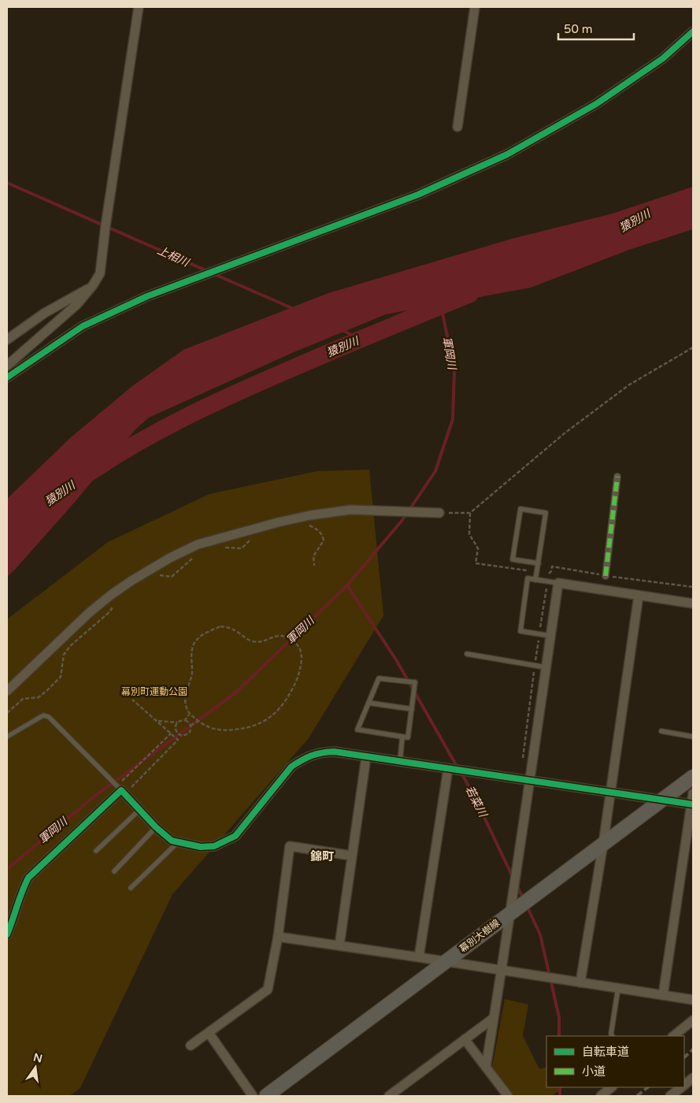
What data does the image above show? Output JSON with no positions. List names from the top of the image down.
{
  "streets": {
    "main road": ["幕別大樹線"]
  },
  "districts": ["錦町"],
  "water": [
    "猿別川",
    "上相川",
    "軍岡川",
    "若菜川"
  ],
  "parks": ["幕別町運動公園"],
  "legend": ["自転車道", "小道"],
  "scale_bar": "50 m",
  "north": "top"
}
